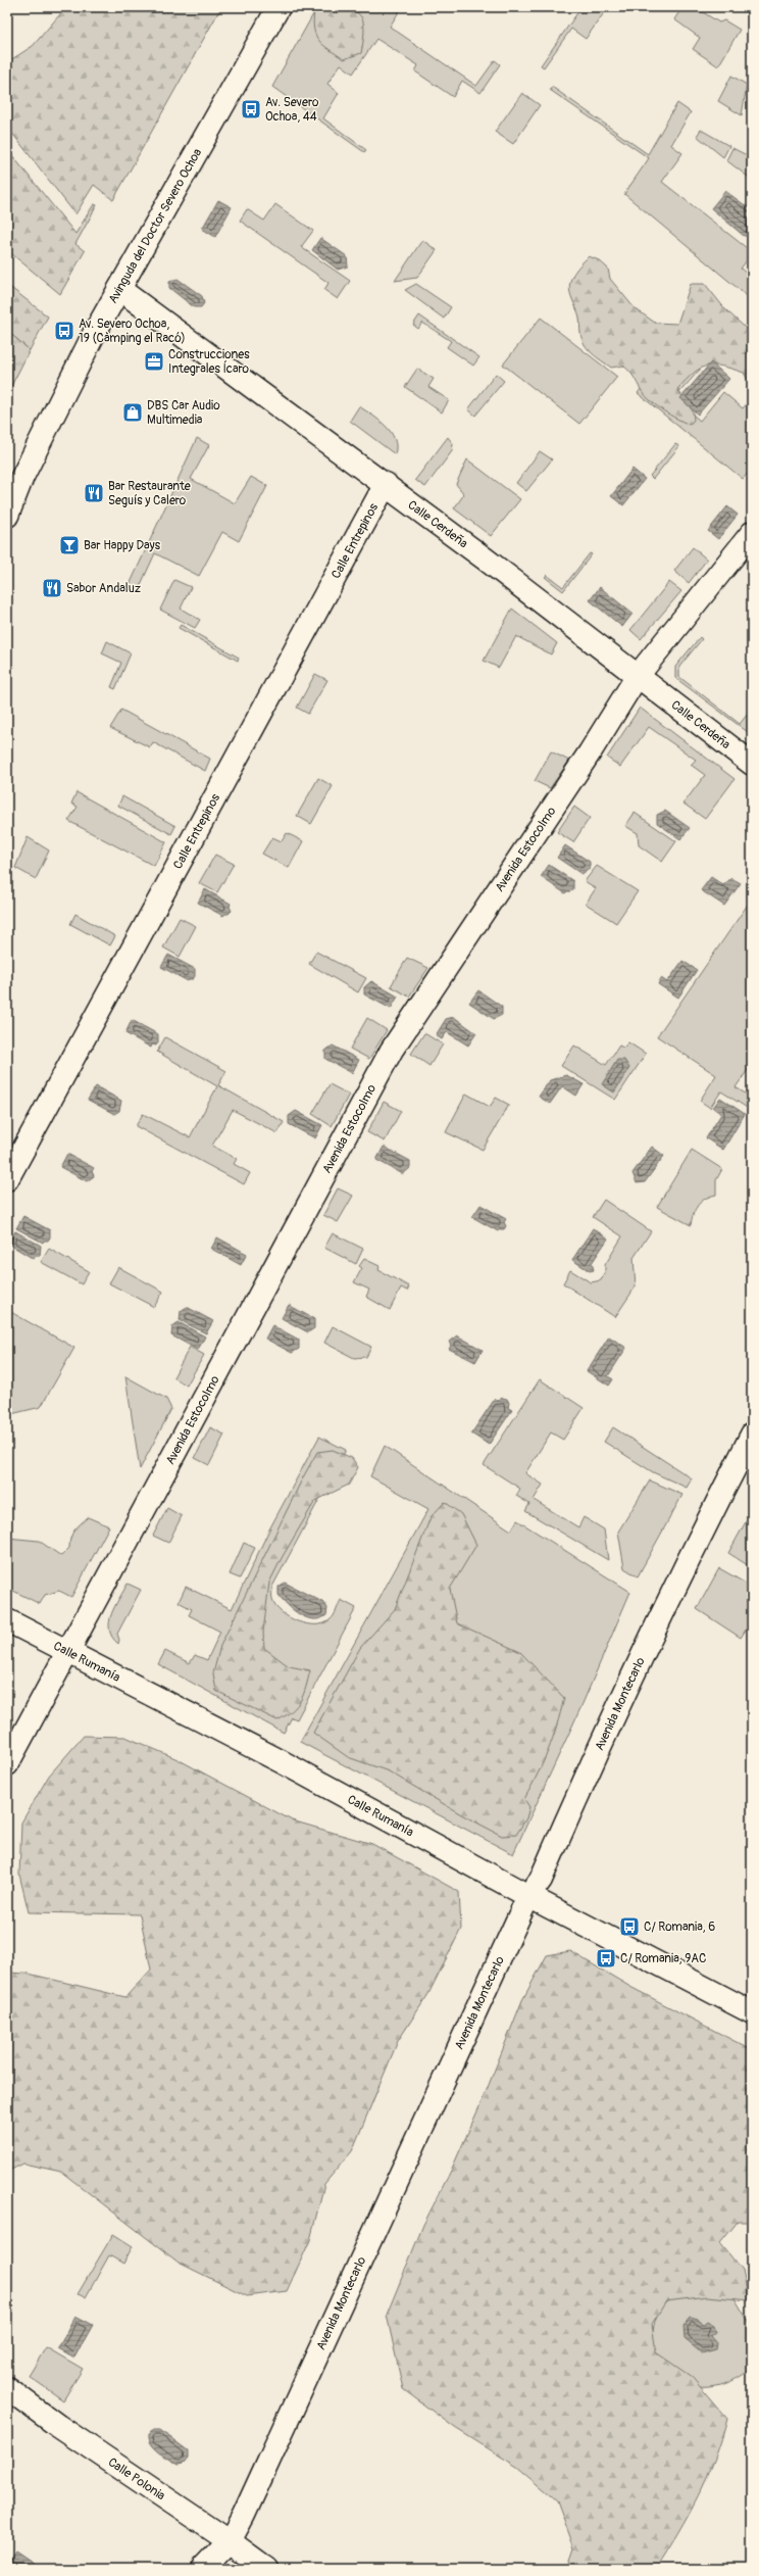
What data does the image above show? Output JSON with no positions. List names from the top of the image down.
{
  "streets": {
    "street": [
      "Avinguda del Doctor Severo Ochoa",
      "Calle Cerdeña",
      "Calle Entrepinos",
      "Avenida Estocolmo",
      "Calle Rumanía",
      "Avenida Montecarlo",
      "Calle Polonia"
    ]
  },
  "crossings": [
    ["Avinguda del Doctor Severo Ochoa", "Calle Cerdeña"],
    ["Calle Cerdeña", "Calle Entrepinos"],
    ["Calle Cerdeña", "Avenida Estocolmo"],
    ["Avenida Estocolmo", "Calle Rumanía"],
    ["Calle Rumanía", "Avenida Montecarlo"],
    ["Avenida Montecarlo", "Calle Polonia"]
  ],
  "places": {
    "bus stop": [
      "Av. Severo Ochoa, 44",
      "Av. Severo Ochoa, 19 (Càmping el Racó)",
      "C/ Romania, 6",
      "C/ Romania, 9AC"
    ],
    "office": ["Construcciones Integrales Ícaro"],
    "shop": ["DBS Car Audio Multimedia"],
    "restaurant": ["Bar Restaurante Seguís y Calero", "Sabor Andaluz"],
    "bar": ["Bar Happy Days"]
  }
}
